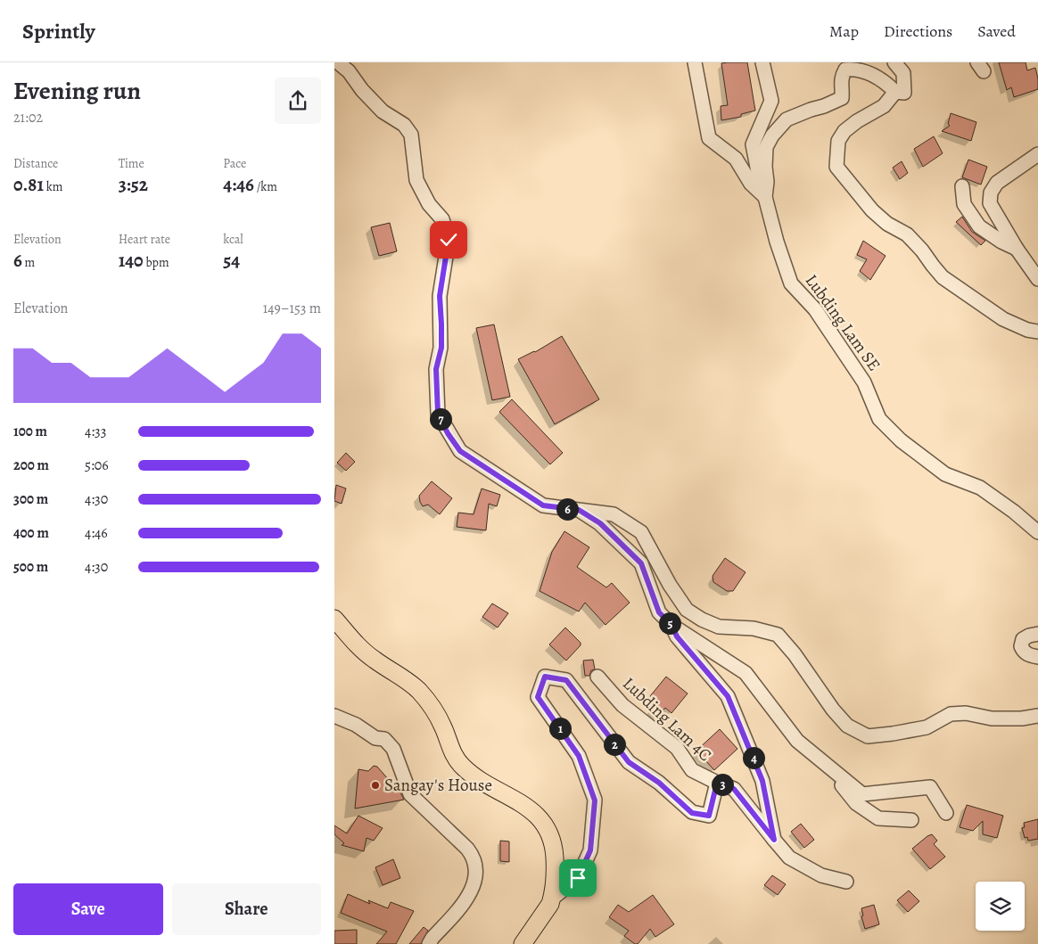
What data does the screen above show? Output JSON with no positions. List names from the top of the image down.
{
  "streets": {
    "street": ["Lubding Lam SE", "Lubding Lam 4C"]
  },
  "places": ["Sangay's House"],
  "page": {
    "header": "Sprintly",
    "nav": ["Map", "Directions", "Saved"],
    "heading": ["Evening run", "21:02"],
    "stats": [
      ["Distance", "0.81 km"],
      ["Time", "3:52"],
      ["Pace", "4:46 /km"],
      ["Elevation", "6 m"],
      ["Heart rate", "140 bpm"],
      ["kcal", "54"]
    ],
    "chart": ["Elevation", "149–153 m"],
    "pins": [
      "7",
      "6",
      "5",
      "1",
      "2",
      "4",
      "3"
    ],
    "list": [
      {
        "name": "100 m",
        "note": "4:33"
      },
      {
        "name": "200 m",
        "note": "5:06"
      },
      {
        "name": "300 m",
        "note": "4:30"
      },
      {
        "name": "400 m",
        "note": "4:46"
      },
      {
        "name": "500 m",
        "note": "4:30"
      }
    ],
    "buttons": ["Save", "Share"]
  }
}
